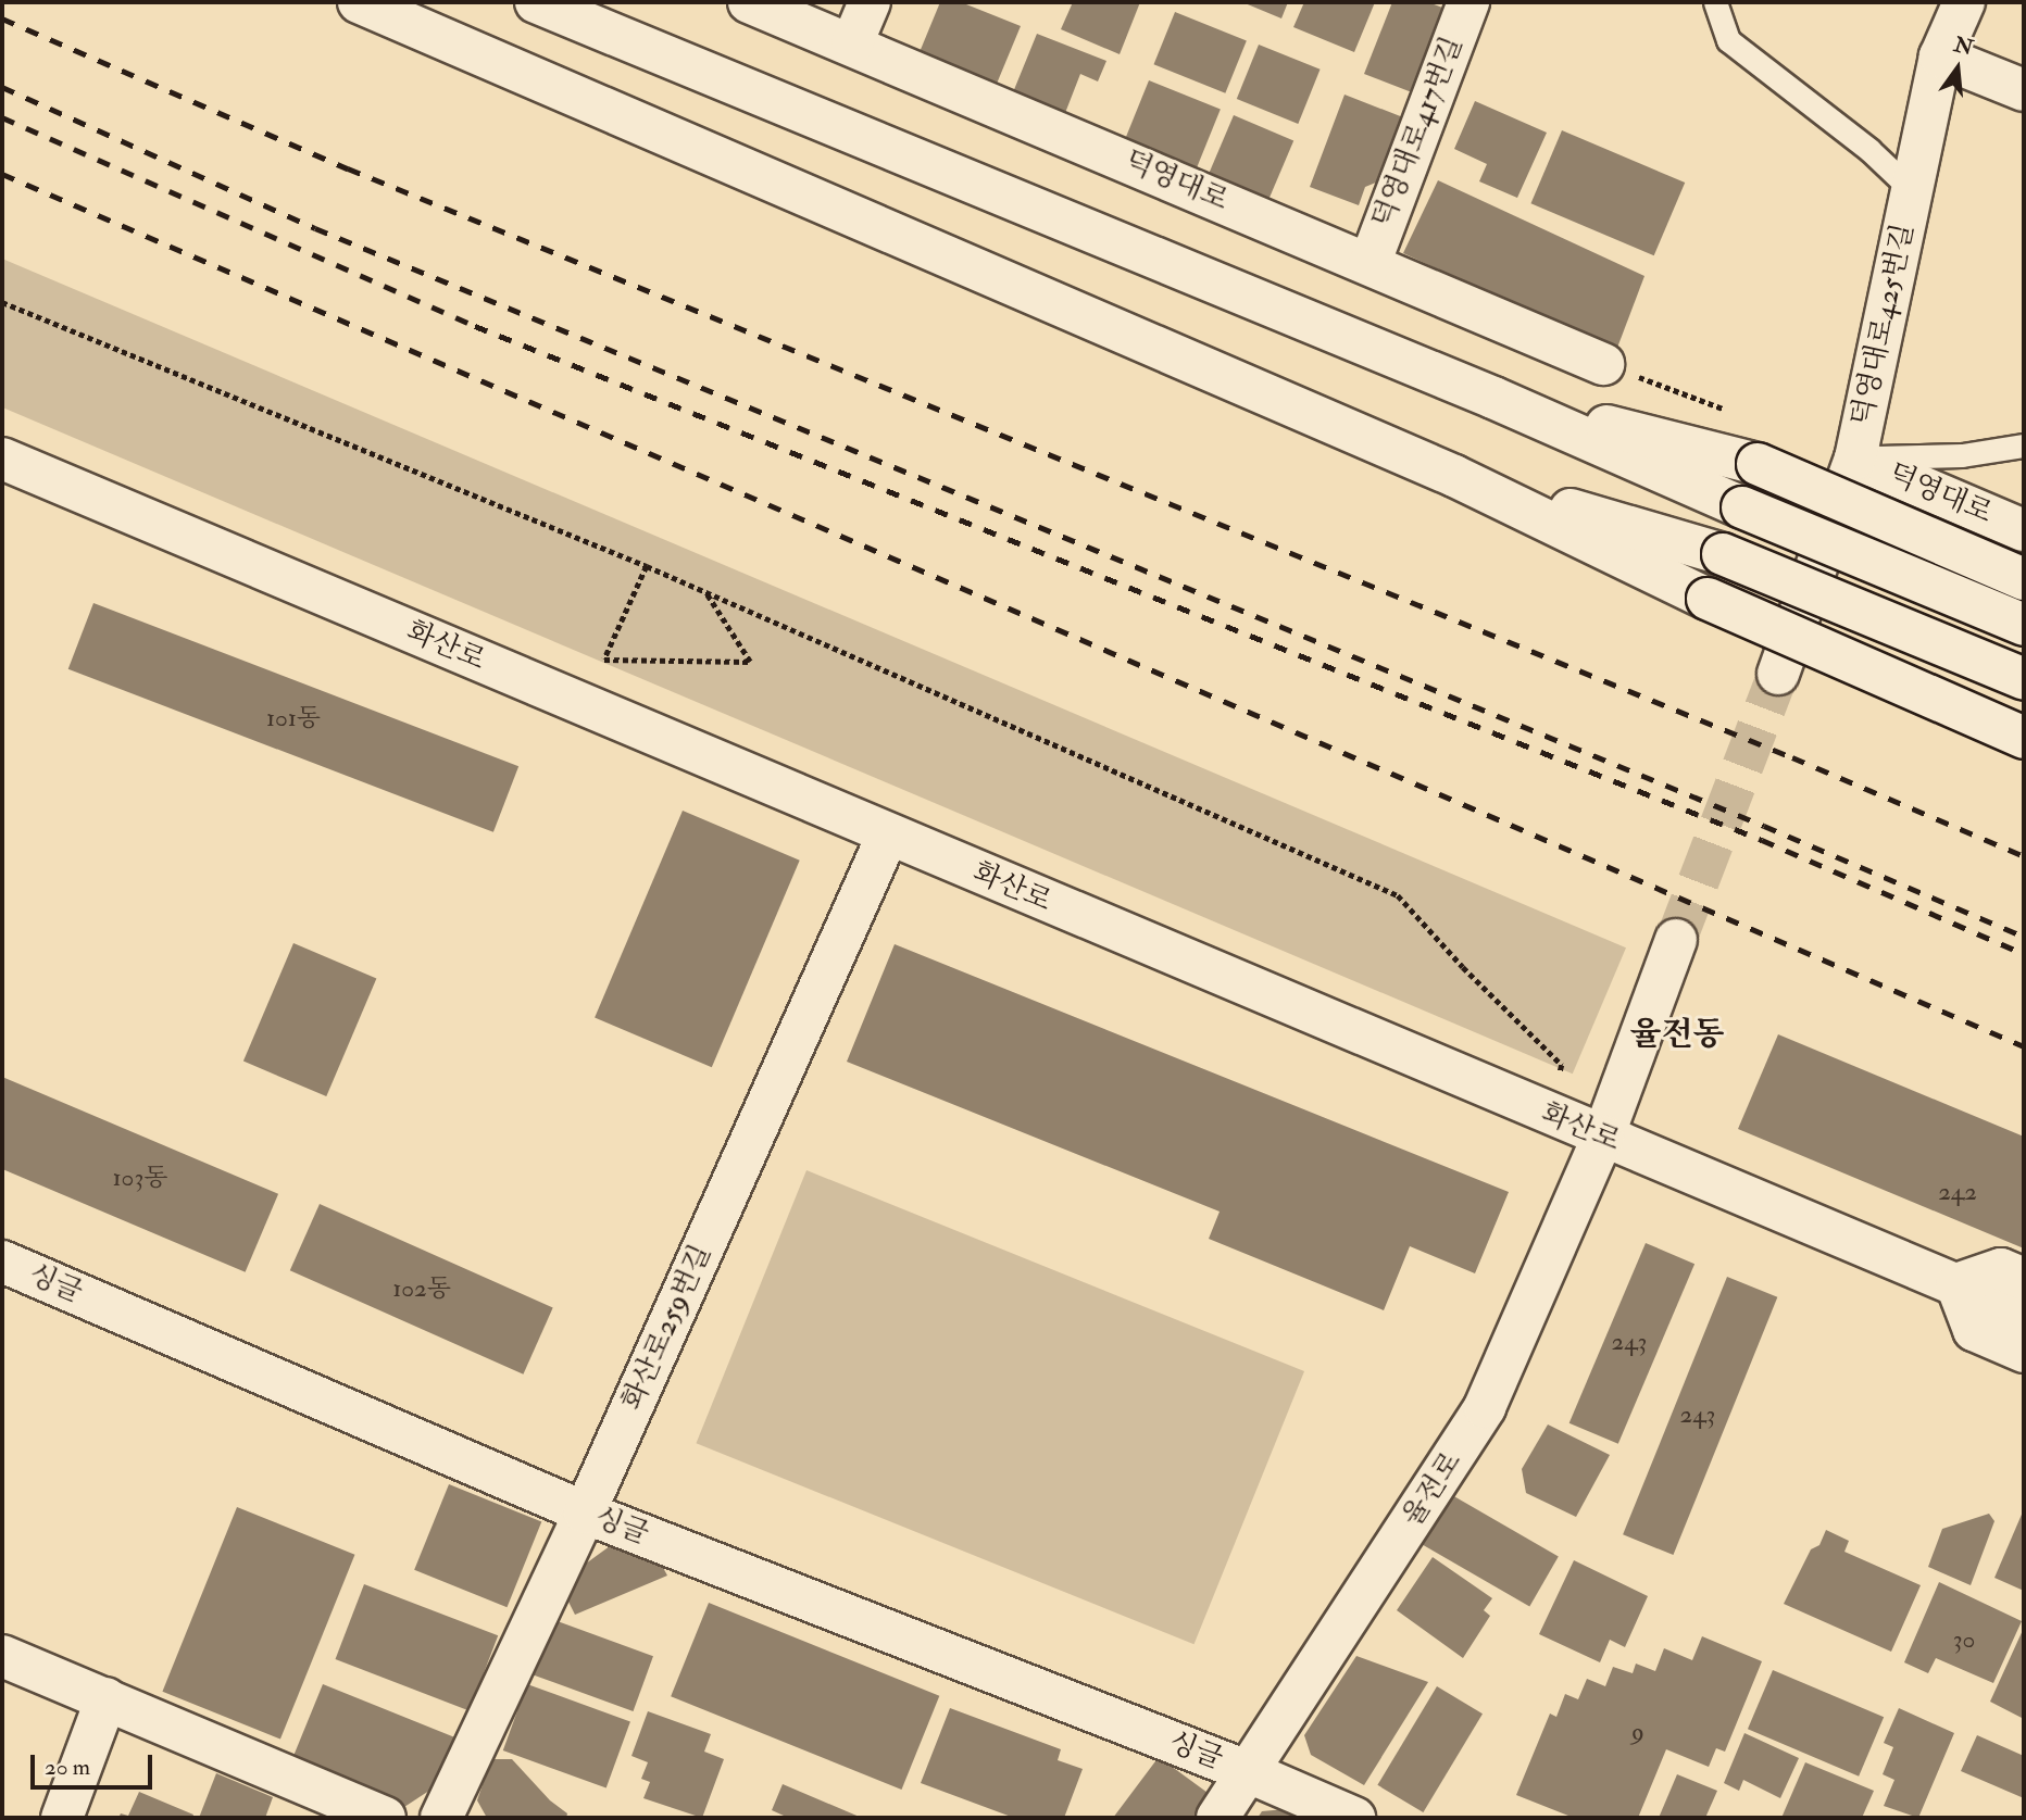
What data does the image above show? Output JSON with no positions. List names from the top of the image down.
{
  "streets": {
    "street": [
      "덕영대로417번길",
      "덕영대로",
      "덕영대로425번길",
      "화산로",
      "싱글",
      "화산로259번길",
      "율전로"
    ]
  },
  "crossings": [
    ["덕영대로417번길", "덕영대로"],
    ["덕영대로", "덕영대로425번길"],
    ["화산로", "화산로259번길"],
    ["화산로", "율전로"],
    ["싱글", "화산로259번길"],
    ["싱글", "율전로"]
  ],
  "districts": ["율전동"],
  "house_numbers": [
    "101동",
    "103동",
    "242",
    "102동",
    "243",
    "243",
    "30",
    "9"
  ],
  "scale_bar": "20 m",
  "north": "top"
}
